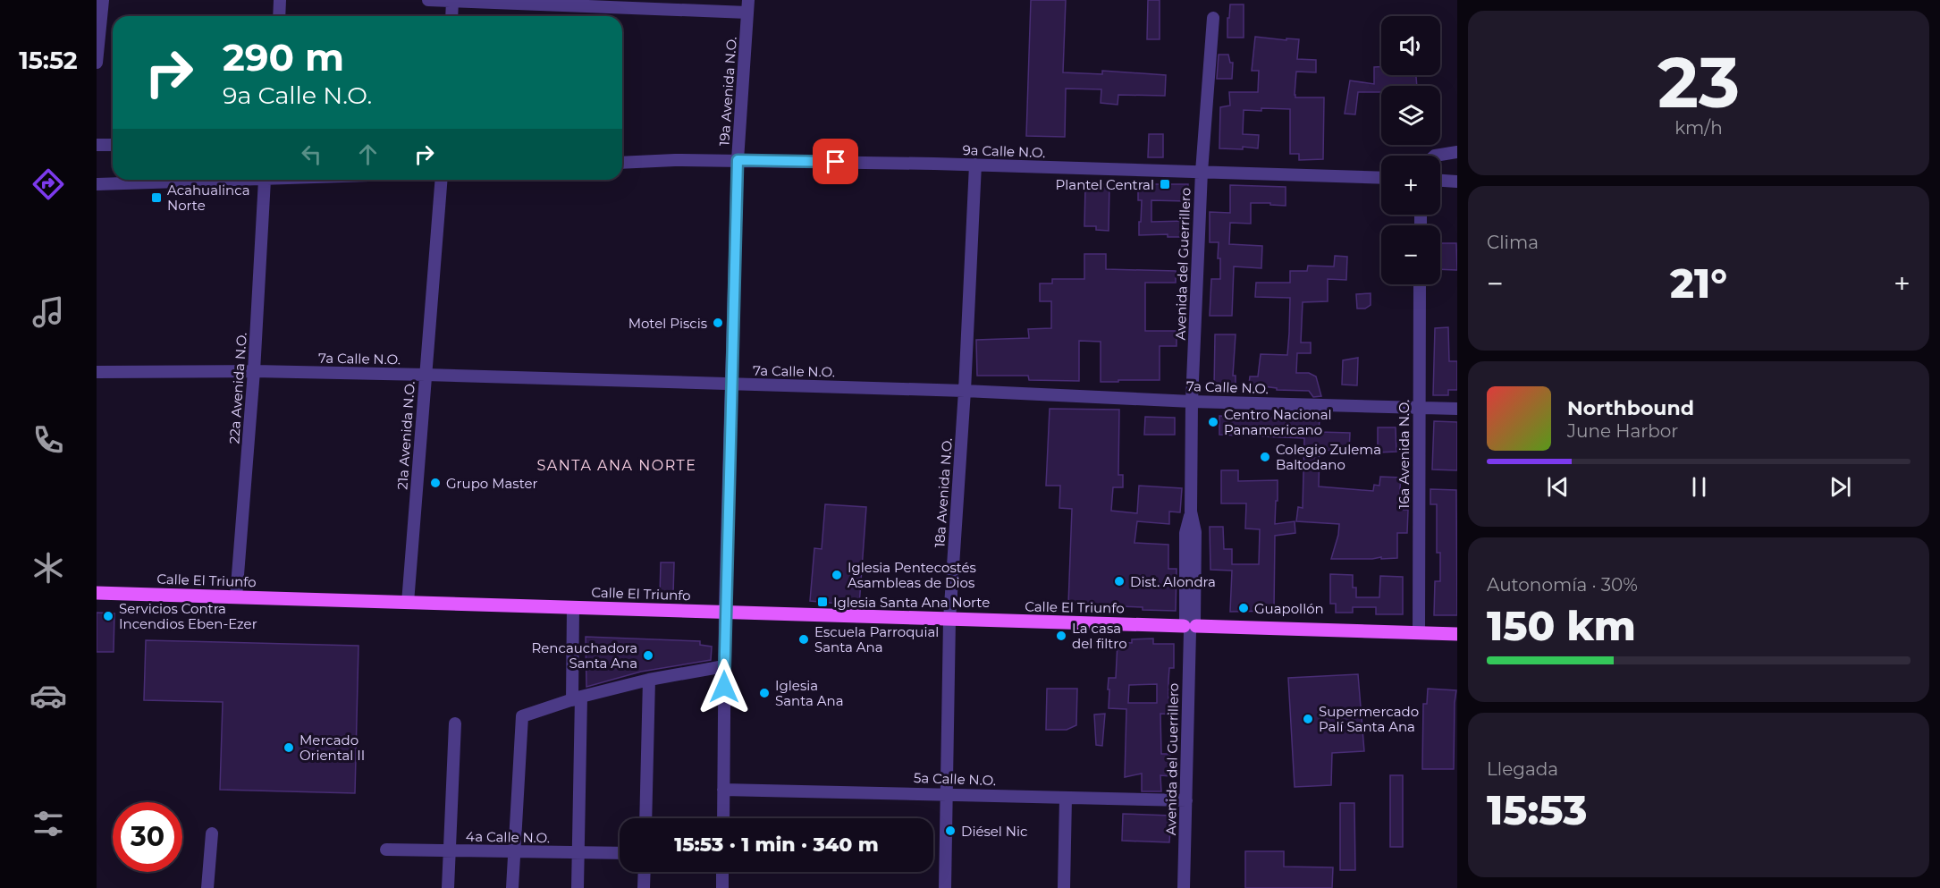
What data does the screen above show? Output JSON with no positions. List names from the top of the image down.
{
  "streets": {
    "main road": ["Calle El Triunfo"],
    "street": [
      "19a Avenida N.O.",
      "9a Calle N.O.",
      "Avenida del Guerrillero",
      "7a Calle N.O.",
      "22a Avenida N.O.",
      "21a Avenida N.O.",
      "16a Avenida N.O.",
      "18a Avenida N.O.",
      "5a Calle N.O.",
      "4a Calle N.O."
    ]
  },
  "crossings": [
    ["19a Avenida N.O.", "9a Calle N.O."],
    ["19a Avenida N.O.", "7a Calle N.O."],
    ["19a Avenida N.O.", "Calle El Triunfo"],
    ["19a Avenida N.O.", "5a Calle N.O."],
    ["9a Calle N.O.", "Avenida del Guerrillero"],
    ["9a Calle N.O.", "18a Avenida N.O."],
    ["Avenida del Guerrillero", "7a Calle N.O."],
    ["Avenida del Guerrillero", "Calle El Triunfo"],
    ["Avenida del Guerrillero", "5a Calle N.O."],
    ["7a Calle N.O.", "22a Avenida N.O."],
    ["7a Calle N.O.", "21a Avenida N.O."],
    ["7a Calle N.O.", "16a Avenida N.O."],
    ["7a Calle N.O.", "18a Avenida N.O."],
    ["22a Avenida N.O.", "Calle El Triunfo"],
    ["21a Avenida N.O.", "Calle El Triunfo"],
    ["16a Avenida N.O.", "Calle El Triunfo"],
    ["18a Avenida N.O.", "Calle El Triunfo"],
    ["18a Avenida N.O.", "5a Calle N.O."]
  ],
  "districts": ["SANTA ANA NORTE"],
  "places": {
    "transit": ["Plantel Central", "Acahualinca Norte", "Iglesia Santa Ana Norte"],
    "other": [
      "Motel Piscis",
      "Centro Nacional Panamericano",
      "Colegio Zulema Baltodano",
      "Grupo Master",
      "Iglesia Pentecostés Asambleas de Dios",
      "Dist. Alondra",
      "Guapollón",
      "Servicios Contra Incendios Eben-Ezer",
      "La casa del filtro",
      "Escuela Parroquial Santa Ana",
      "Rencauchadora Santa Ana",
      "Iglesia Santa Ana",
      "Supermercado Palí Santa Ana",
      "Mercado Oriental II",
      "Diésel Nic"
    ]
  },
  "page": {
    "tabs": "15:52",
    "tile": [
      ["23", "km/h"],
      "Clima",
      ["Autonomía · 30%", "150 km"],
      ["Llegada", "15:53"]
    ],
    "map_buttons": ["+", "−"],
    "turn": ["290 m", "9a Calle N.O."],
    "heat": ["−", "21°", "+"],
    "song": ["Northbound", "June Harbor"],
    "limit": "30",
    "trip": "15:53 · 1 min · 340 m"
  }
}
